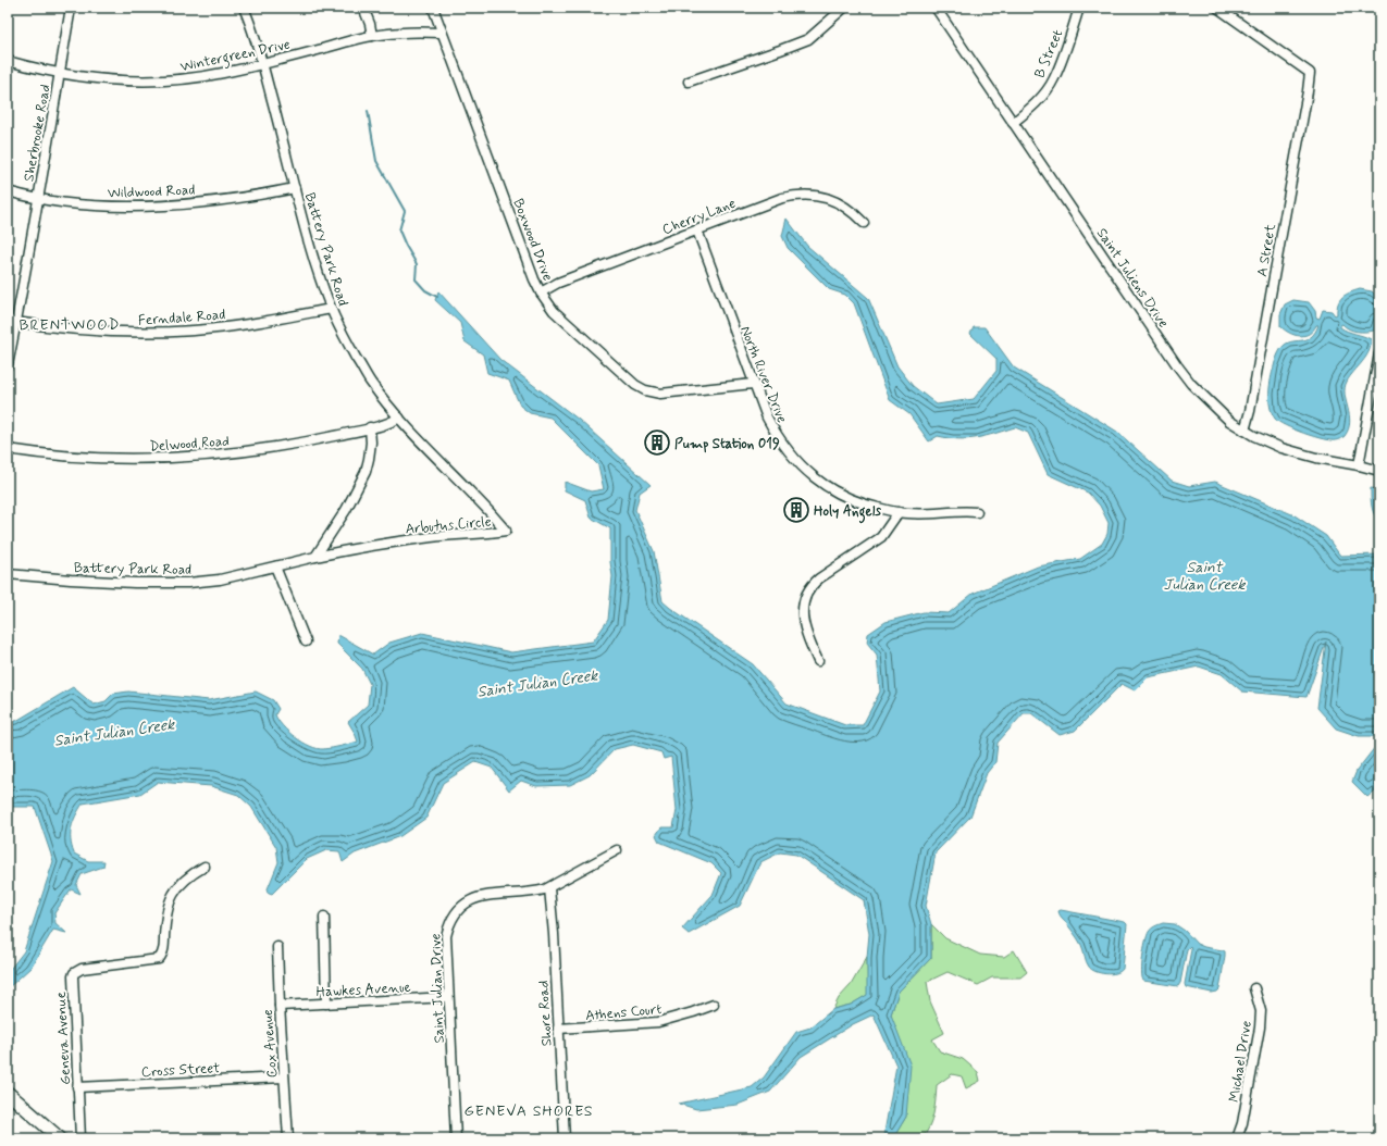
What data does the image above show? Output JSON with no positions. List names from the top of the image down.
{
  "streets": {
    "street": [
      "B Street",
      "Wintergreen Drive",
      "Sherbrooke Road",
      "Wildwood Road",
      "Cherry Lane",
      "Boxwood Drive",
      "Battery Park Road",
      "A Street",
      "Saint Juliens Drive",
      "Ferndale Road",
      "North River Drive",
      "Delwood Road",
      "Arbutus Circle",
      "Hawkes Avenue",
      "Saint Julian Drive",
      "Athens Court",
      "Shore Road",
      "Geneva Avenue",
      "Cox Avenue",
      "Michael Drive",
      "Cross Street"
    ]
  },
  "crossings": [
    ["B Street", "Saint Juliens Drive"],
    ["Wintergreen Drive", "Sherbrooke Road"],
    ["Wintergreen Drive", "Boxwood Drive"],
    ["Wintergreen Drive", "Battery Park Road"],
    ["Sherbrooke Road", "Wildwood Road"],
    ["Sherbrooke Road", "Ferndale Road"],
    ["Wildwood Road", "Battery Park Road"],
    ["Cherry Lane", "Boxwood Drive"],
    ["Cherry Lane", "North River Drive"],
    ["Boxwood Drive", "North River Drive"],
    ["Battery Park Road", "Ferndale Road"],
    ["Battery Park Road", "Arbutus Circle"],
    ["A Street", "Saint Juliens Drive"],
    ["Hawkes Avenue", "Saint Julian Drive"],
    ["Hawkes Avenue", "Cox Avenue"],
    ["Saint Julian Drive", "Shore Road"],
    ["Athens Court", "Shore Road"],
    ["Geneva Avenue", "Cross Street"],
    ["Cox Avenue", "Cross Street"]
  ],
  "districts": ["BRENTWOOD", "GENEVA SHORES"],
  "water": ["Saint Julian Creek"],
  "places": {
    "building": ["Pump Station 019", "Holy Angels"]
  }
}
